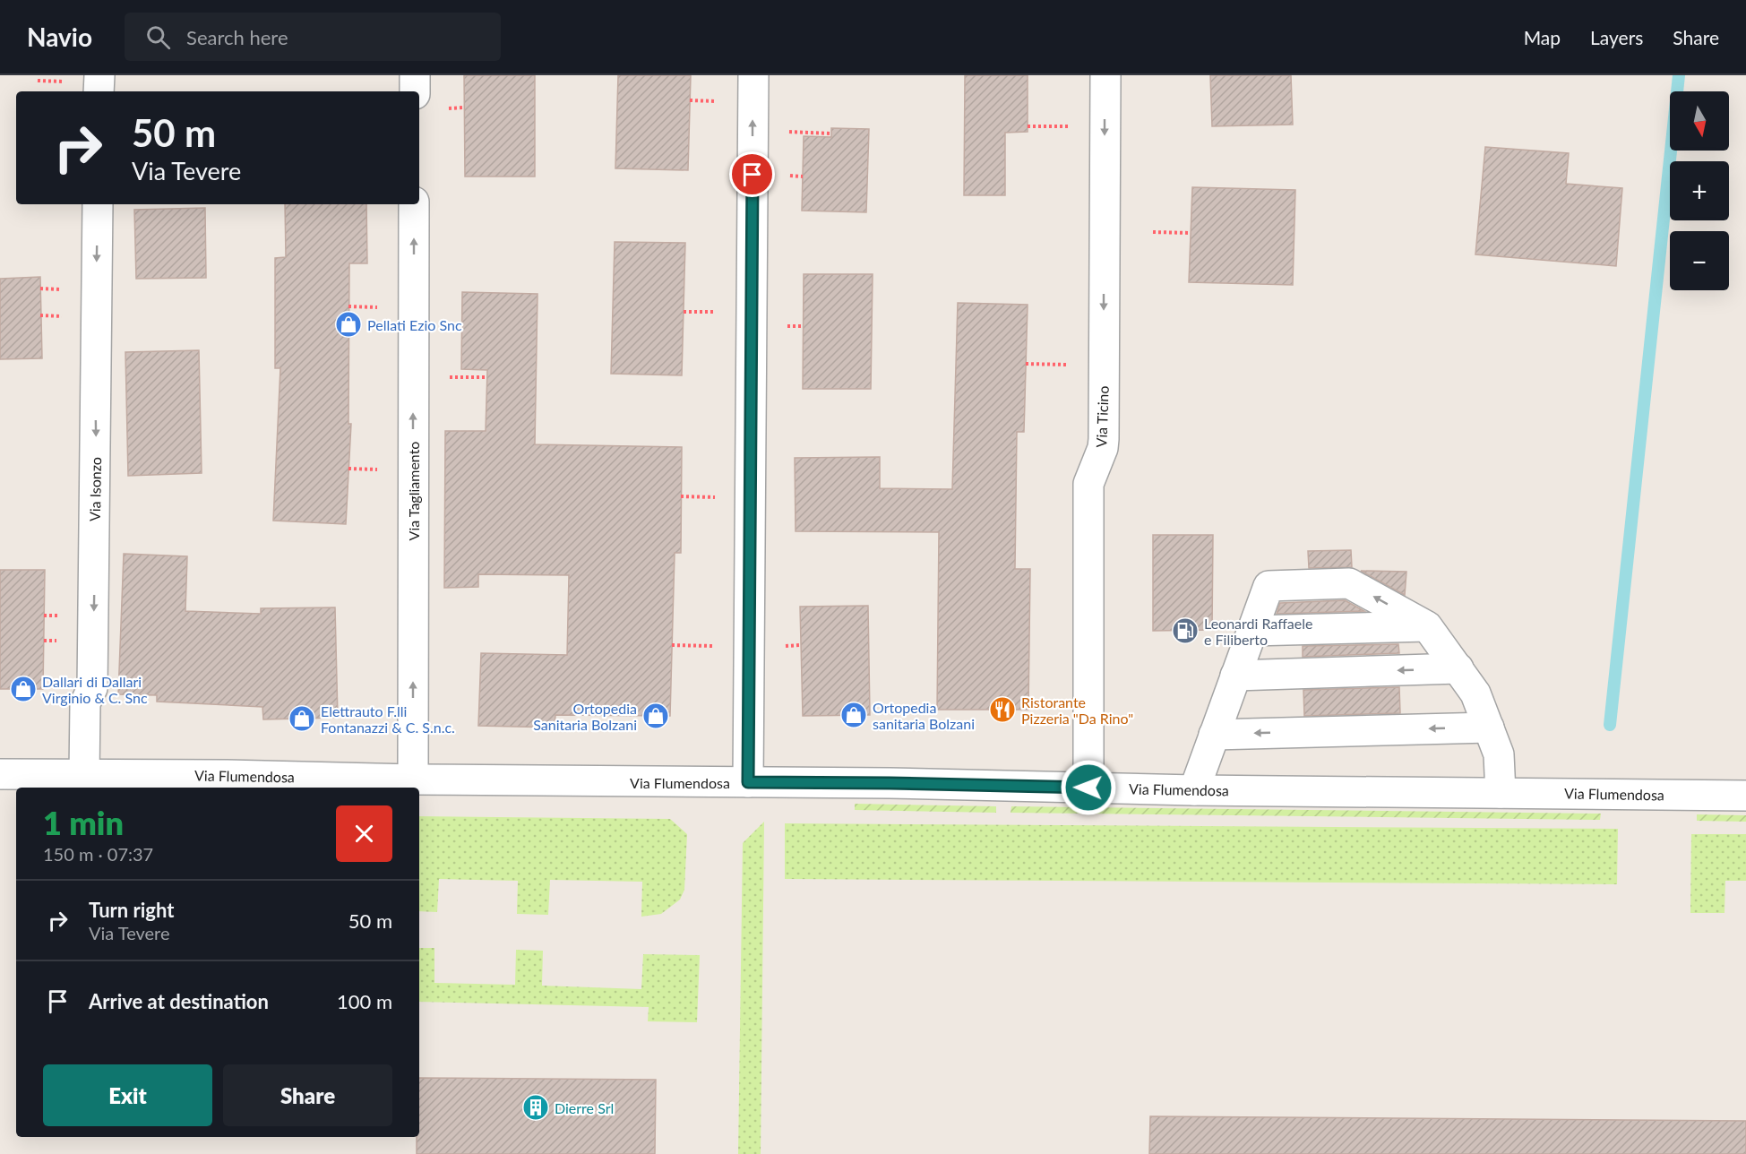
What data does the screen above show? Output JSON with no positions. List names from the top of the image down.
{
  "streets": {
    "street": [
      "Via Ticino",
      "Via Isonzo",
      "Via Tagliamento",
      "Via Flumendosa"
    ]
  },
  "crossings": [
    ["Via Ticino", "Via Flumendosa"],
    ["Via Isonzo", "Via Flumendosa"],
    ["Via Tagliamento", "Via Flumendosa"]
  ],
  "one_way": ["Via Ticino", "Via Isonzo", "Via Tagliamento"],
  "places": {
    "shop": [
      "Pellati Ezio Snc",
      "Dallari di Dallari Virginio & C. Snc",
      "Ortopedia sanitaria Bolzani",
      "Ortopedia Sanitaria Bolzani",
      "Elettrauto F.lli Fontanazzi & C. S.n.c."
    ],
    "fuel station": ["Leonardi Raffaele e Filiberto"],
    "restaurant": ["Ristorante Pizzeria \"Da Rino\""],
    "building": ["Dierre Srl"]
  },
  "north": "bottom",
  "page": {
    "header": "Navio",
    "search": "Search here",
    "nav": ["Map", "Layers", "Share"],
    "map_buttons": ["+", "−"],
    "turn": ["50 m", "Via Tevere"],
    "heading": ["1 min", "150 m · 07:37"],
    "list": [
      {
        "name": "Turn right",
        "note": "Via Tevere",
        "value": "50 m"
      },
      {
        "name": "Arrive at destination",
        "value": "100 m"
      }
    ],
    "buttons": ["Exit", "Share"]
  }
}
